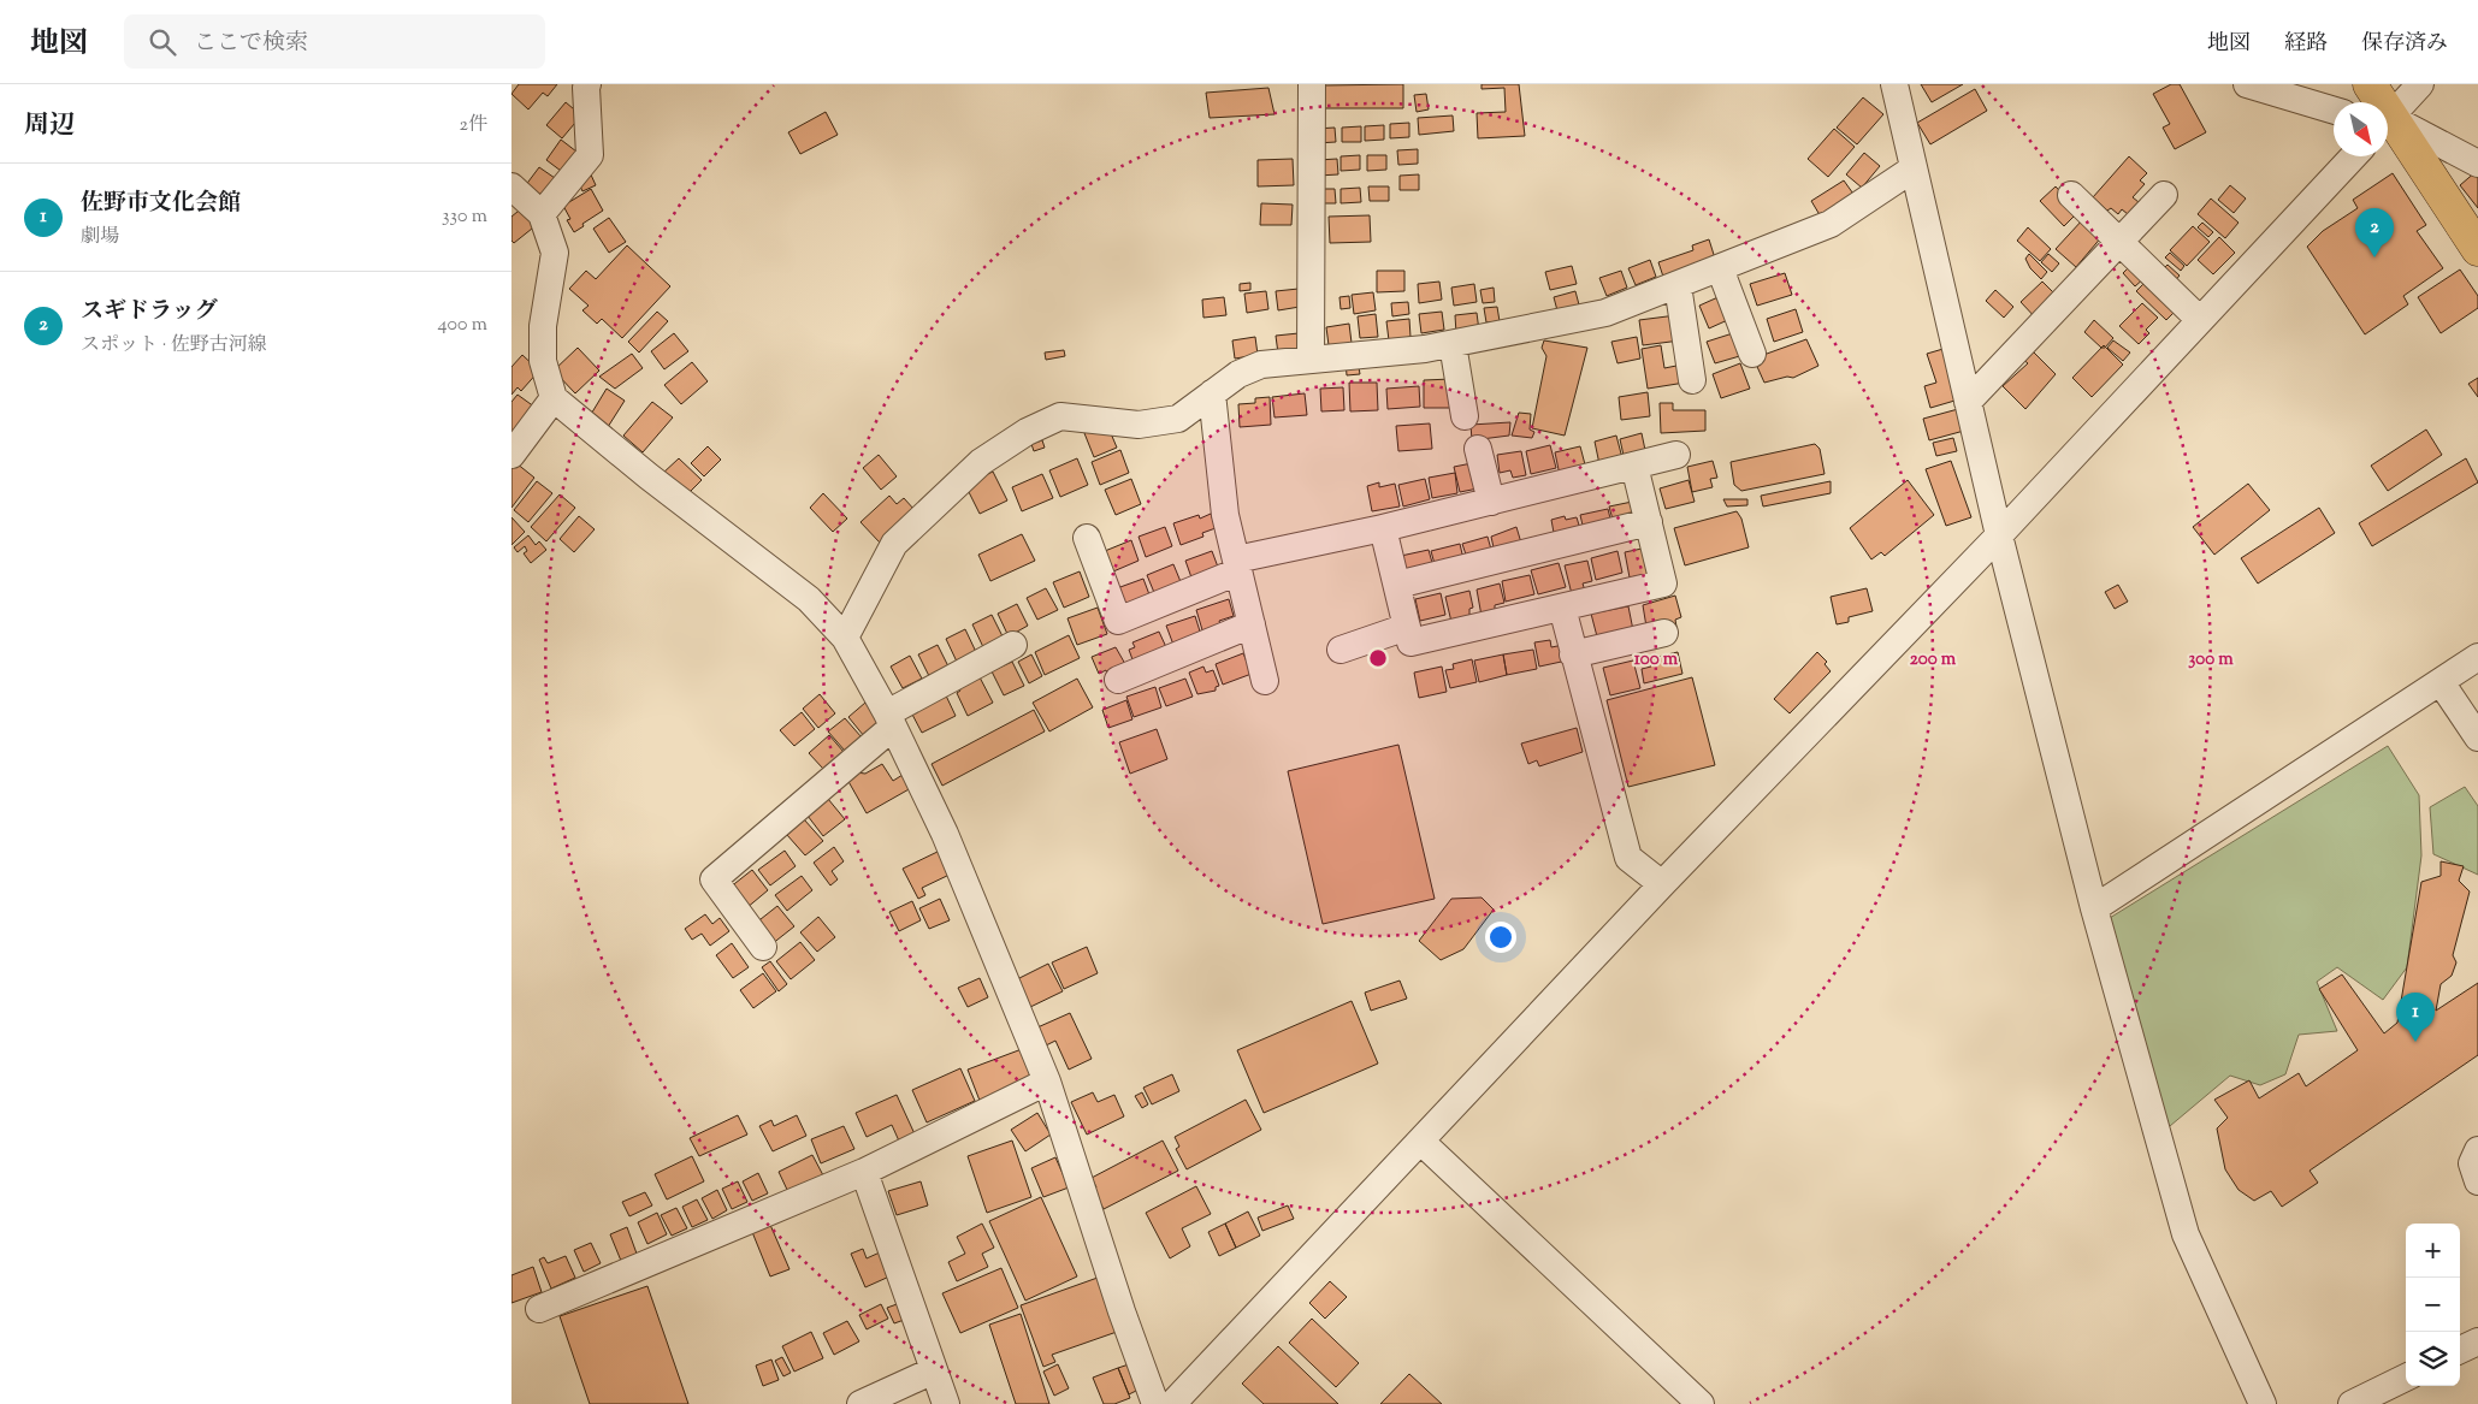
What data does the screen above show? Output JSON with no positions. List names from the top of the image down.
{
  "north": "bottom right",
  "page": {
    "header": "地図",
    "search": "ここで検索",
    "nav": ["地図", "経路", "保存済み"],
    "heading": ["周辺", "2件"],
    "list": [
      {
        "mark": "1",
        "name": "佐野市文化会館",
        "note": "劇場",
        "value": "330 m"
      },
      {
        "mark": "2",
        "name": "スギドラッグ",
        "note": "スポット · 佐野古河線",
        "value": "400 m"
      }
    ],
    "pins": ["2", "1"],
    "map_buttons": ["+", "−"]
  },
  "rings": ["100 m", "200 m", "300 m"]
}
